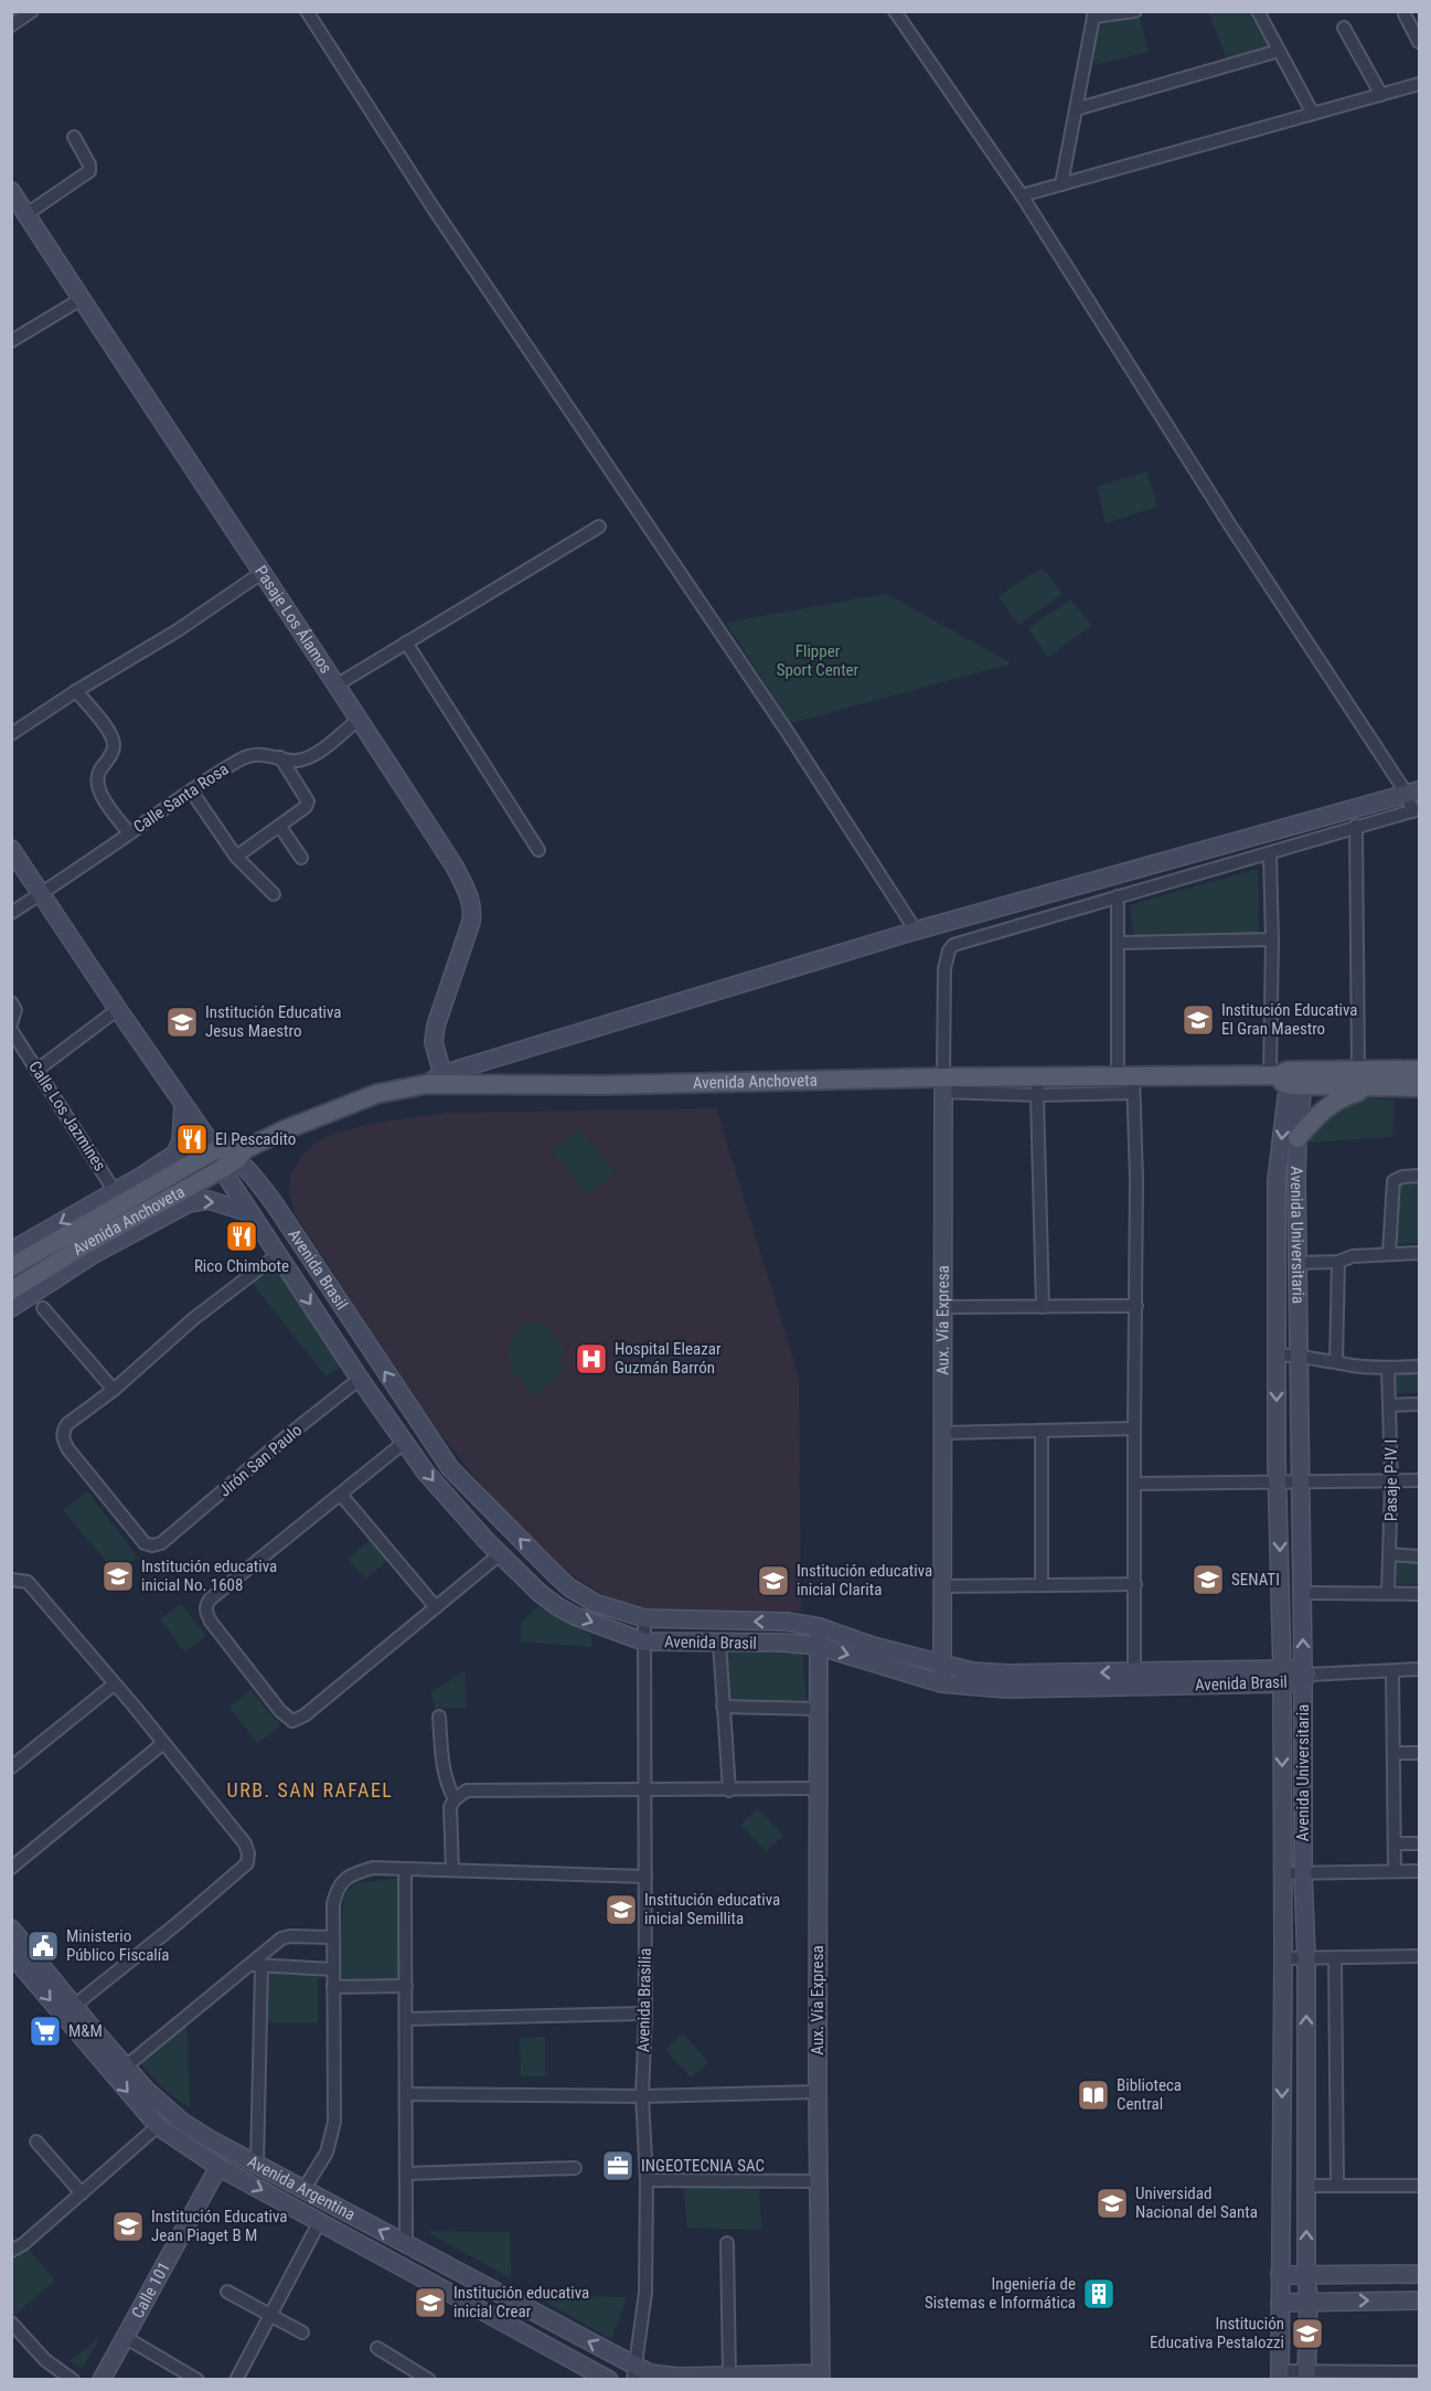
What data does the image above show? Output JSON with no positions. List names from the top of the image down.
{
  "streets": {
    "main road": [
      "Pasaje Los Álamos",
      "Avenida Anchoveta",
      "Avenida Universitaria",
      "Avenida Brasil",
      "Aux. Vía Expresa",
      "Avenida Argentina",
      "Calle 101"
    ],
    "street": [
      "Calle Santa Rosa",
      "Calle Los Jazmines",
      "Jirón San Paulo",
      "Pasaje P-IV I",
      "Avenida Brasilia"
    ]
  },
  "crossings": [
    ["Pasaje Los Álamos", "Calle Santa Rosa"],
    ["Calle Santa Rosa", "Avenida Brasil"],
    ["Avenida Anchoveta", "Calle Los Jazmines"],
    ["Avenida Anchoveta", "Avenida Universitaria"],
    ["Avenida Anchoveta", "Avenida Brasil"],
    ["Avenida Anchoveta", "Aux. Vía Expresa"],
    ["Avenida Universitaria", "Avenida Brasil"],
    ["Avenida Brasil", "Aux. Vía Expresa"],
    ["Avenida Brasil", "Jirón San Paulo"],
    ["Avenida Brasil", "Avenida Brasilia"],
    ["Avenida Brasilia", "Avenida Argentina"],
    ["Avenida Argentina", "Calle 101"]
  ],
  "districts": ["URB. SAN RAFAEL"],
  "parks": ["Flipper Sport Center"],
  "places": {
    "school or university": [
      "Institución Educativa El Gran Maestro",
      "Institución Educativa Jesus Maestro",
      "Institución educativa inicial No. 1608",
      "SENATI",
      "Institución educativa inicial Clarita",
      "Institución educativa inicial Semillita",
      "Universidad Nacional del Santa",
      "Institución Educativa Jean Piaget B M",
      "Institución educativa inicial Crear",
      "Institución Educativa Pestalozzi"
    ],
    "restaurant": ["El Pescadito", "Rico Chimbote"],
    "hospital": ["Hospital Eleazar Guzmán Barrón"],
    "public building": ["Ministerio Público Fiscalía"],
    "supermarket": ["M&M"],
    "library": ["Biblioteca Central"],
    "office": ["INGEOTECNIA SAC"],
    "building": ["Ingeniería de Sistemas e Informática"]
  }
}
